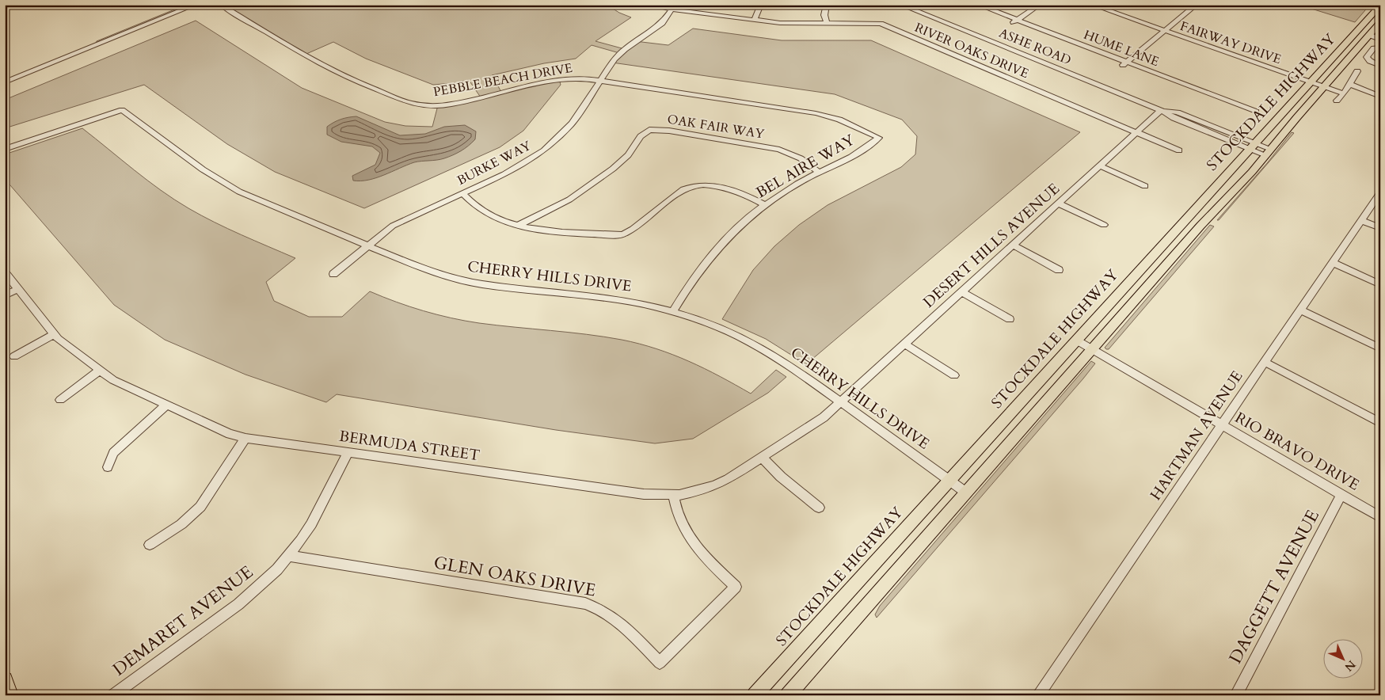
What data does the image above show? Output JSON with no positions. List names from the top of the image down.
{
  "streets": {
    "main road": ["STOCKDALE HIGHWAY"],
    "street": [
      "FAIRWAY DRIVE",
      "ASHE ROAD",
      "HUME LANE",
      "RIVER OAKS DRIVE",
      "PEBBLE BEACH DRIVE",
      "OAK FAIR WAY",
      "BURKE WAY",
      "BEL AIRE WAY",
      "DESERT HILLS AVENUE",
      "CHERRY HILLS DRIVE",
      "HARTMAN AVENUE",
      "BERMUDA STREET",
      "RIO BRAVO DRIVE",
      "GLEN OAKS DRIVE",
      "DAGGETT AVENUE",
      "DEMARET AVENUE"
    ]
  },
  "crossings": [
    ["FAIRWAY DRIVE", "STOCKDALE HIGHWAY"],
    ["ASHE ROAD", "STOCKDALE HIGHWAY"],
    ["ASHE ROAD", "DESERT HILLS AVENUE"],
    ["RIVER OAKS DRIVE", "BURKE WAY"],
    ["RIVER OAKS DRIVE", "DESERT HILLS AVENUE"],
    ["PEBBLE BEACH DRIVE", "BURKE WAY"],
    ["PEBBLE BEACH DRIVE", "BEL AIRE WAY"],
    ["STOCKDALE HIGHWAY", "CHERRY HILLS DRIVE"],
    ["STOCKDALE HIGHWAY", "RIO BRAVO DRIVE"],
    ["OAK FAIR WAY", "BEL AIRE WAY"],
    ["BURKE WAY", "CHERRY HILLS DRIVE"],
    ["BEL AIRE WAY", "CHERRY HILLS DRIVE"],
    ["DESERT HILLS AVENUE", "CHERRY HILLS DRIVE"],
    ["DESERT HILLS AVENUE", "BERMUDA STREET"],
    ["CHERRY HILLS DRIVE", "BERMUDA STREET"],
    ["HARTMAN AVENUE", "RIO BRAVO DRIVE"],
    ["BERMUDA STREET", "GLEN OAKS DRIVE"],
    ["BERMUDA STREET", "DEMARET AVENUE"],
    ["RIO BRAVO DRIVE", "DAGGETT AVENUE"],
    ["GLEN OAKS DRIVE", "DEMARET AVENUE"]
  ],
  "north": "bottom right"
}
